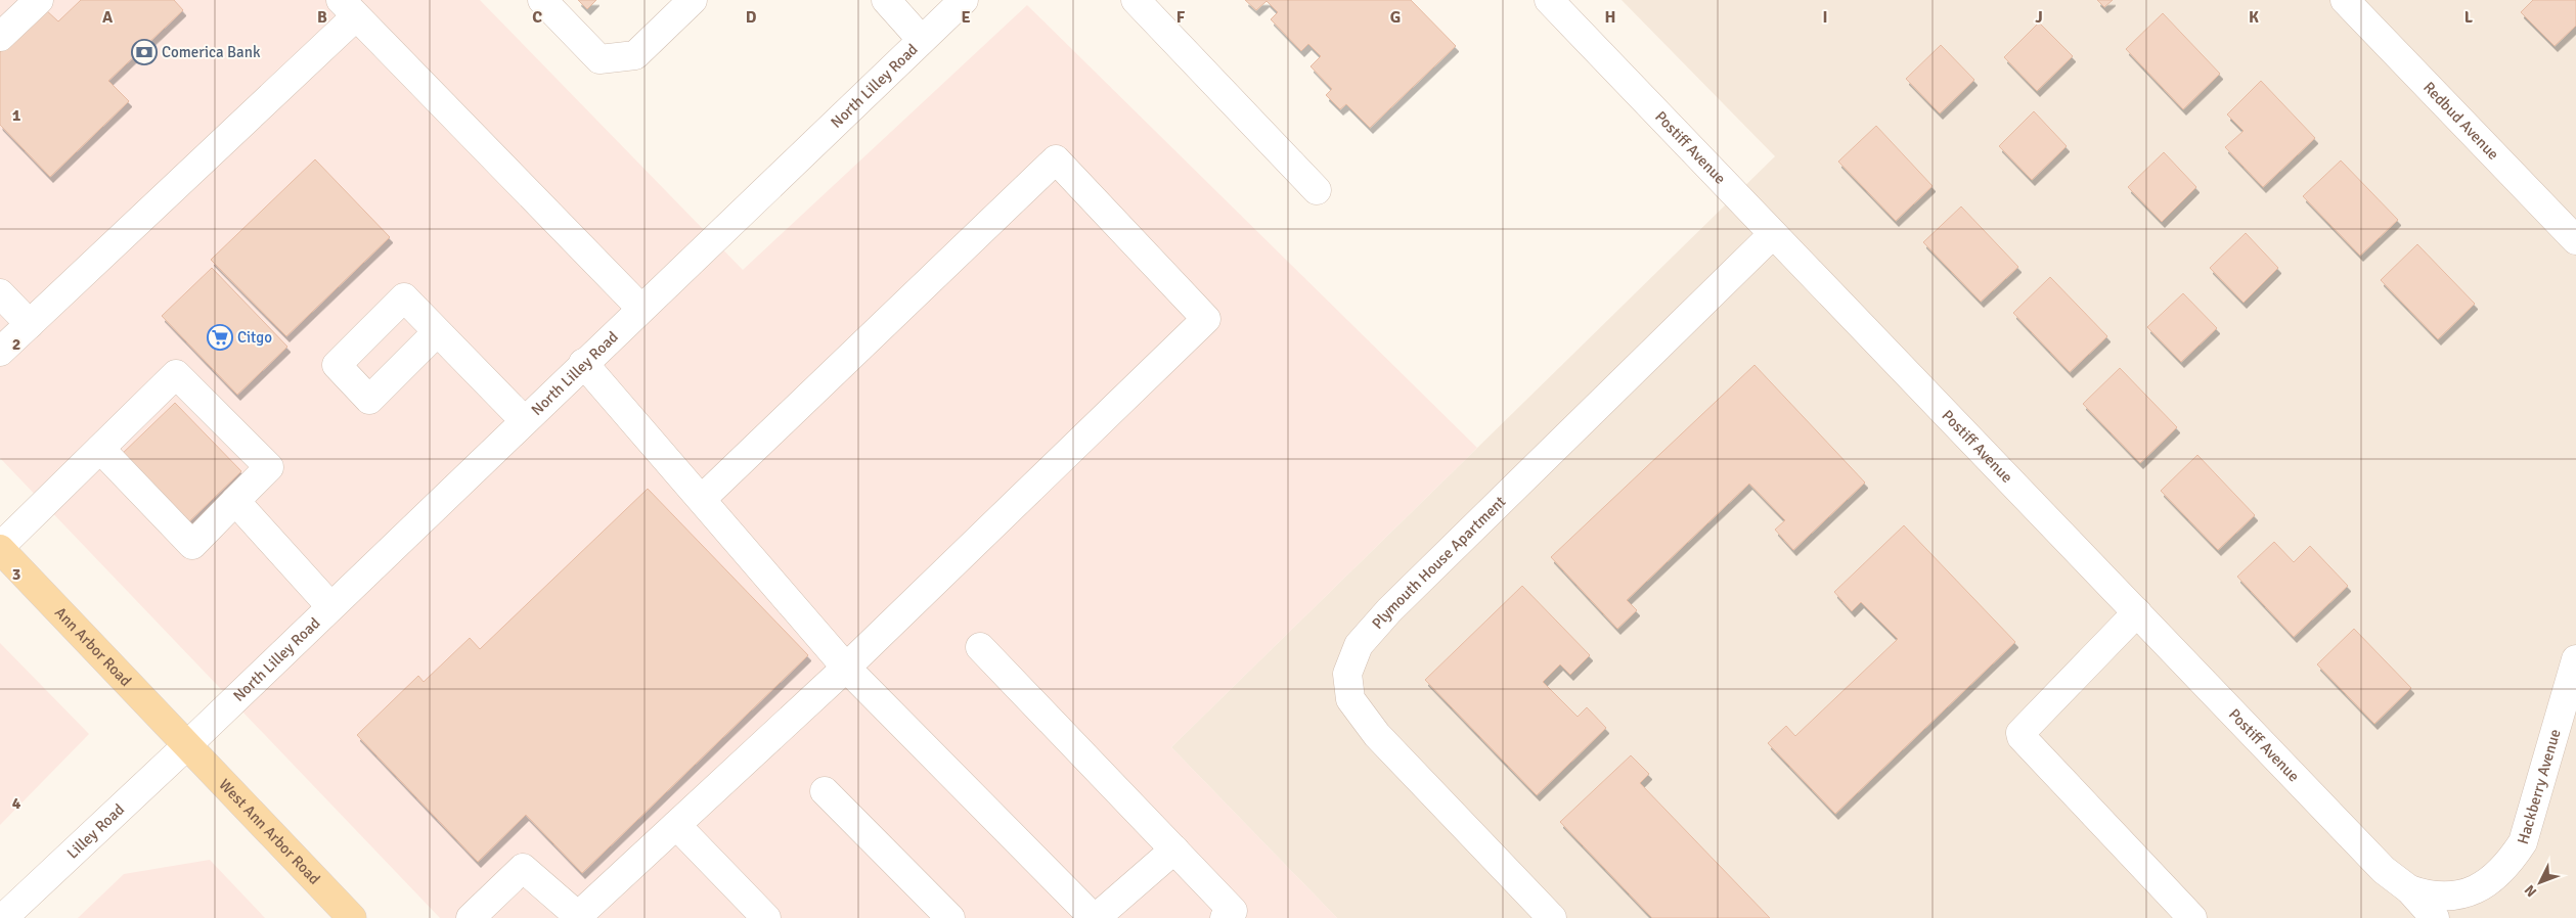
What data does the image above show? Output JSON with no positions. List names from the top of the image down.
{
  "streets": {
    "main road": ["Ann Arbor Road", "West Ann Arbor Road"],
    "street": [
      "North Lilley Road",
      "Redbud Avenue",
      "Postiff Avenue",
      "Plymouth House Apartment",
      "Hackberry Avenue",
      "Lilley Road"
    ]
  },
  "crossings": [
    ["North Lilley Road", "Ann Arbor Road"],
    ["North Lilley Road", "Lilley Road"],
    ["North Lilley Road", "West Ann Arbor Road"],
    ["Postiff Avenue", "Plymouth House Apartment"],
    ["Postiff Avenue", "Hackberry Avenue"],
    ["Ann Arbor Road", "Lilley Road"],
    ["Ann Arbor Road", "West Ann Arbor Road"],
    ["Lilley Road", "West Ann Arbor Road"]
  ],
  "places": {
    "bank": ["Comerica Bank"],
    "supermarket": ["Citgo"]
  },
  "north": "bottom left",
  "grid": {
    "columns": [
      "A",
      "B",
      "C",
      "D",
      "E",
      "F",
      "G",
      "H",
      "I",
      "J",
      "K",
      "L"
    ],
    "rows": [
      "1",
      "2",
      "3",
      "4"
    ]
  }
}
